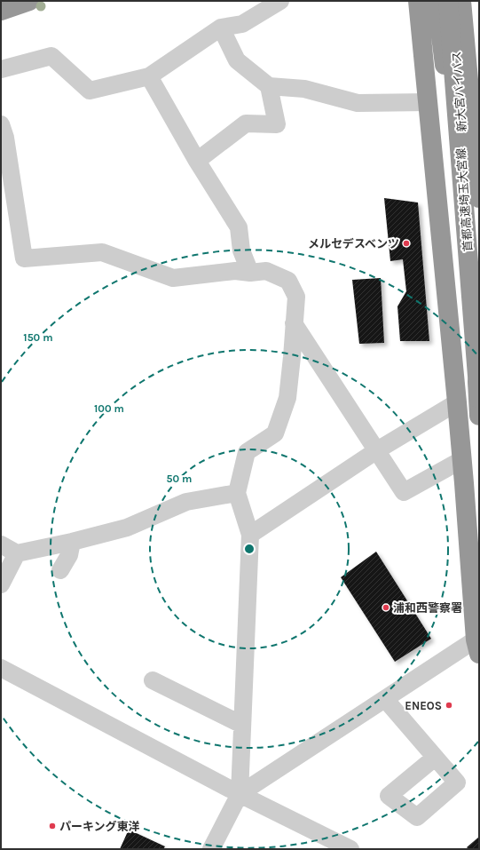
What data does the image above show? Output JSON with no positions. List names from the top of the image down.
{
  "streets": {
    "highway": ["新大宮バイパス", "首都高速埼玉大宮線"]
  },
  "places": [
    "メルセデスベンツ",
    "浦和西警察署",
    "ENEOS",
    "パーキング東洋"
  ],
  "rings": ["150 m", "100 m", "50 m"]
}
